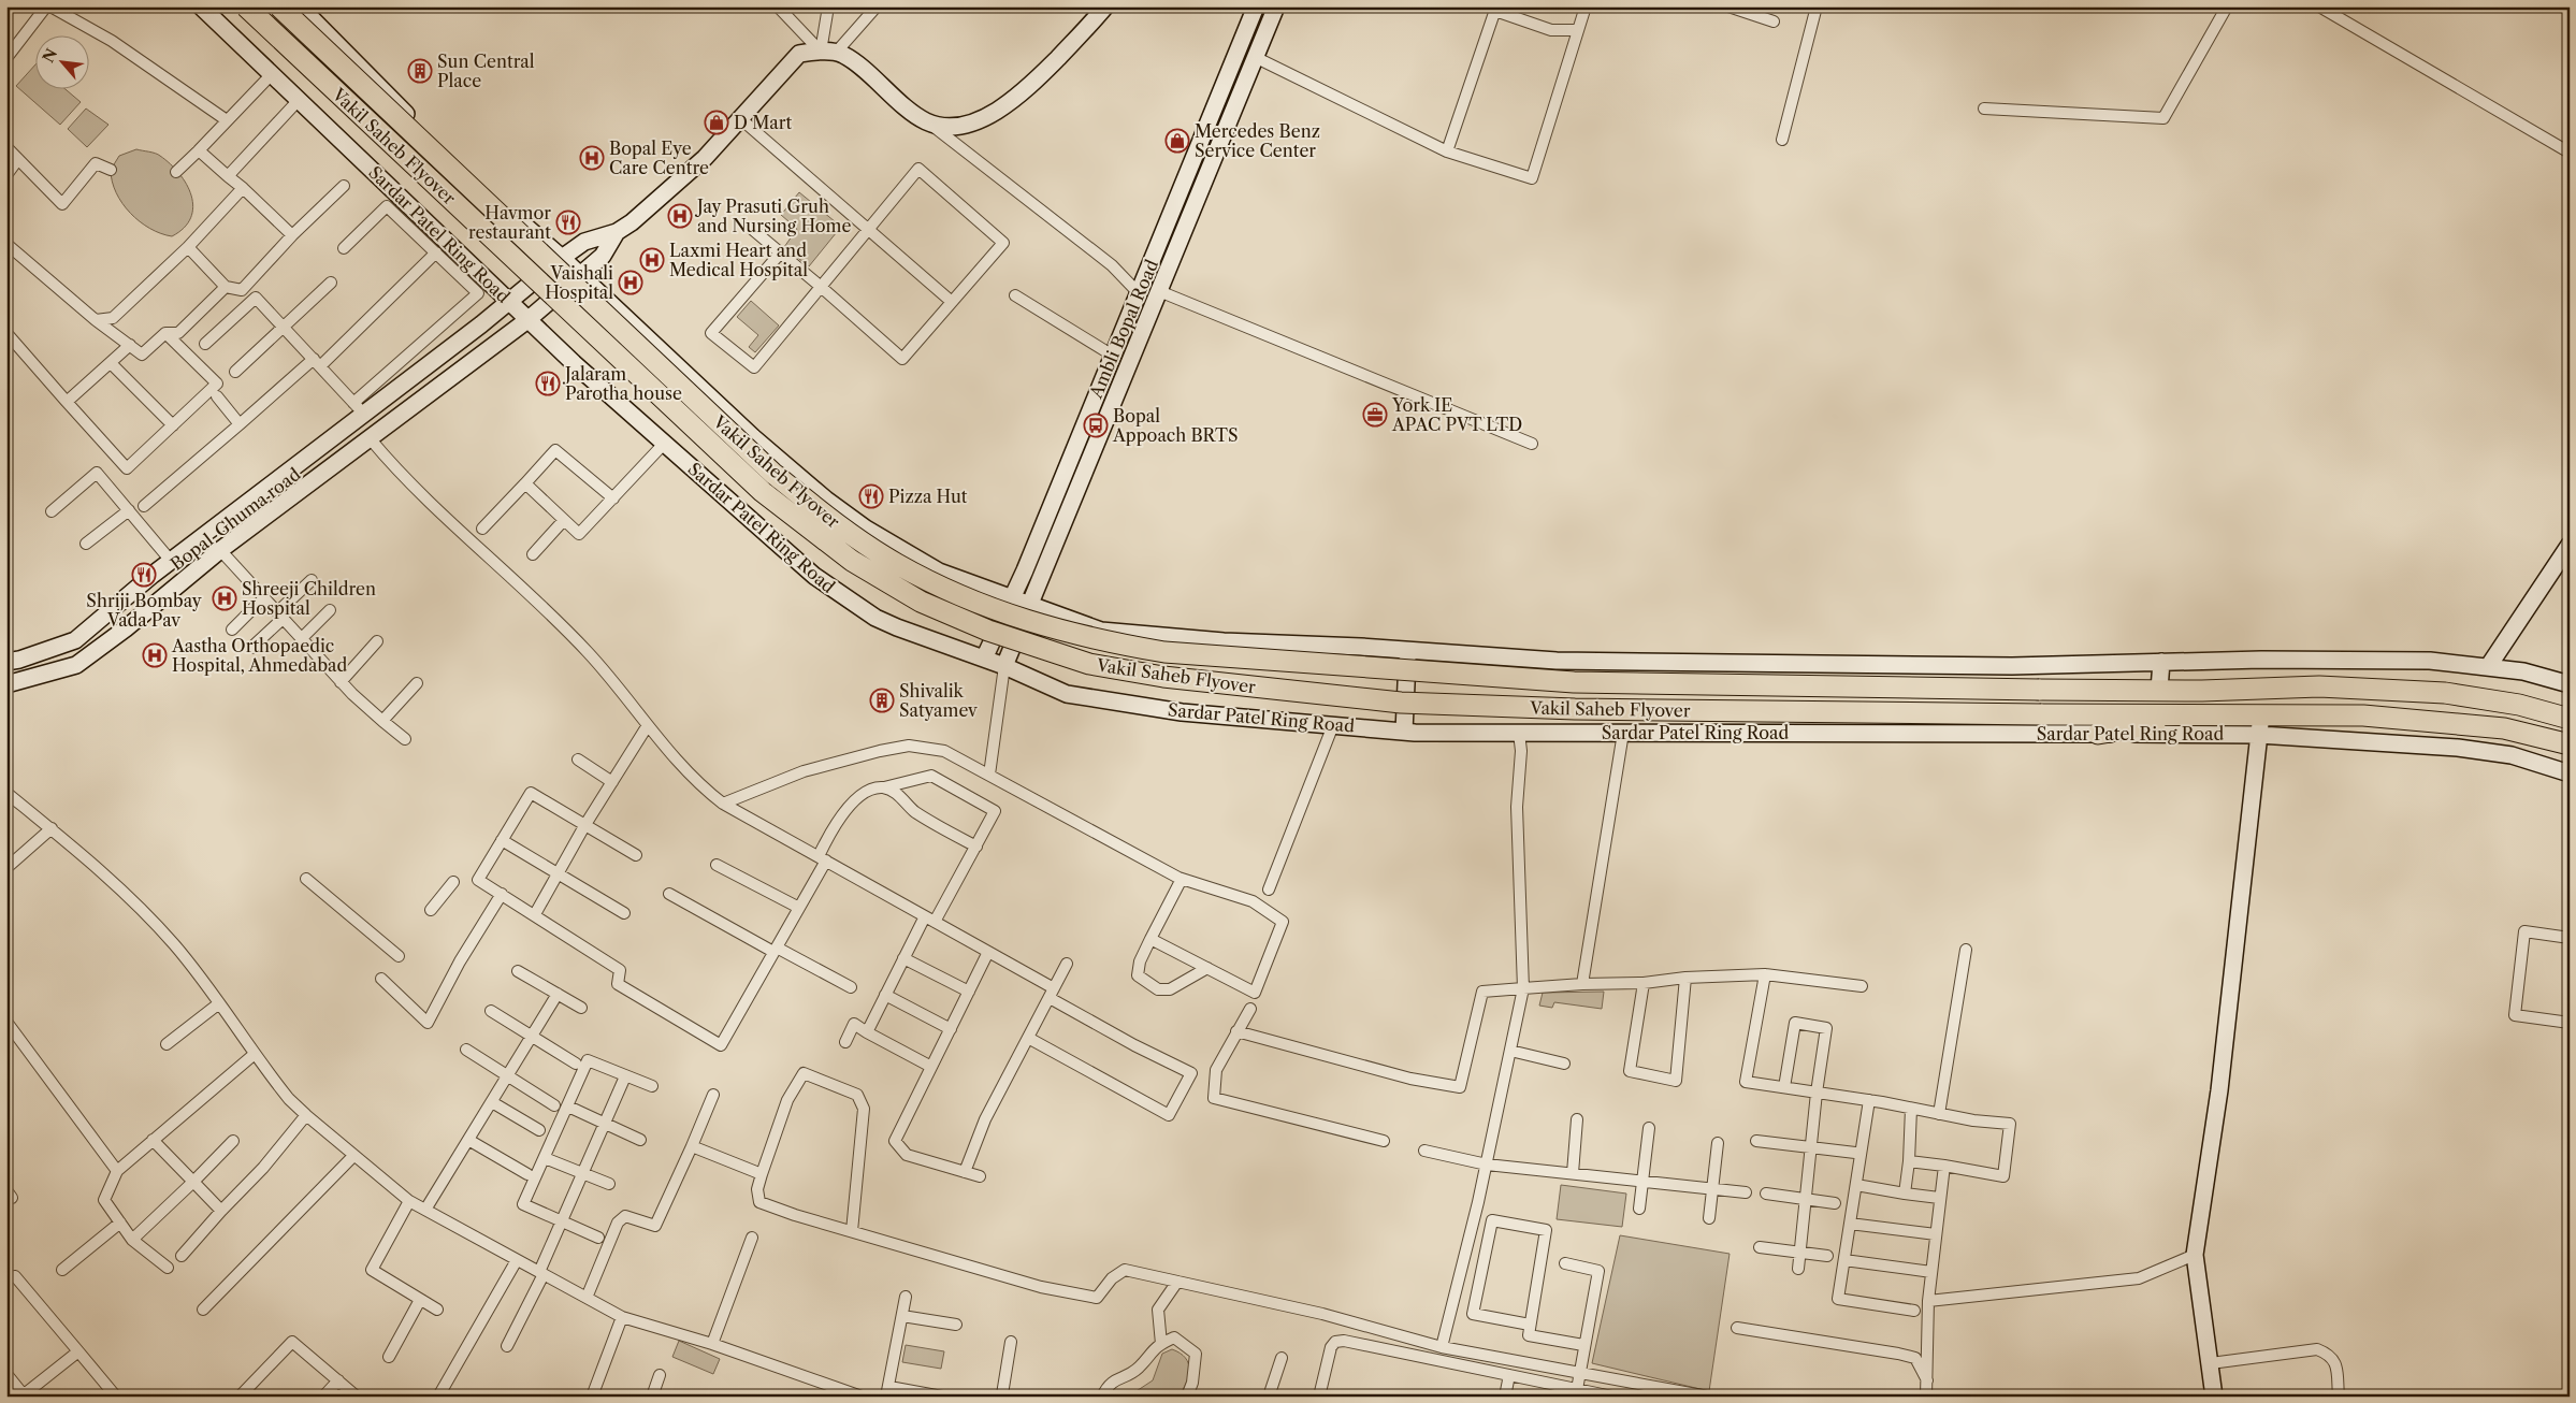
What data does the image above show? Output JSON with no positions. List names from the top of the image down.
{
  "streets": {
    "highway": ["Vakil Saheb Flyover", "Sardar Patel Ring Road"],
    "street": ["Ambli Bopal Road", "Bopal-Ghuma road"]
  },
  "crossings": [
    ["Vakil Saheb Flyover", "Sardar Patel Ring Road"],
    ["Sardar Patel Ring Road", "Ambli Bopal Road"],
    ["Sardar Patel Ring Road", "Bopal-Ghuma road"]
  ],
  "places": {
    "building": ["Sun Central Place", "Shivalik Satyamev"],
    "shop": ["D Mart", "Mercedes Benz Service Center"],
    "hospital": [
      "Bopal Eye Care Centre",
      "Jay Prasuti Gruh and Nursing Home",
      "Laxmi Heart and Medical Hospital",
      "Vaishali Hospital",
      "Shreeji Children Hospital",
      "Aastha Orthopaedic Hospital, Ahmedabad"
    ],
    "restaurant": [
      "Havmor restaurant",
      "Jalaram Parotha house",
      "Pizza Hut",
      "Shriji Bombay Vada Pav"
    ],
    "office": ["York IE APAC PVT LTD"],
    "bus stop": ["Bopal Appoach BRTS"]
  },
  "north": "top left"
}
